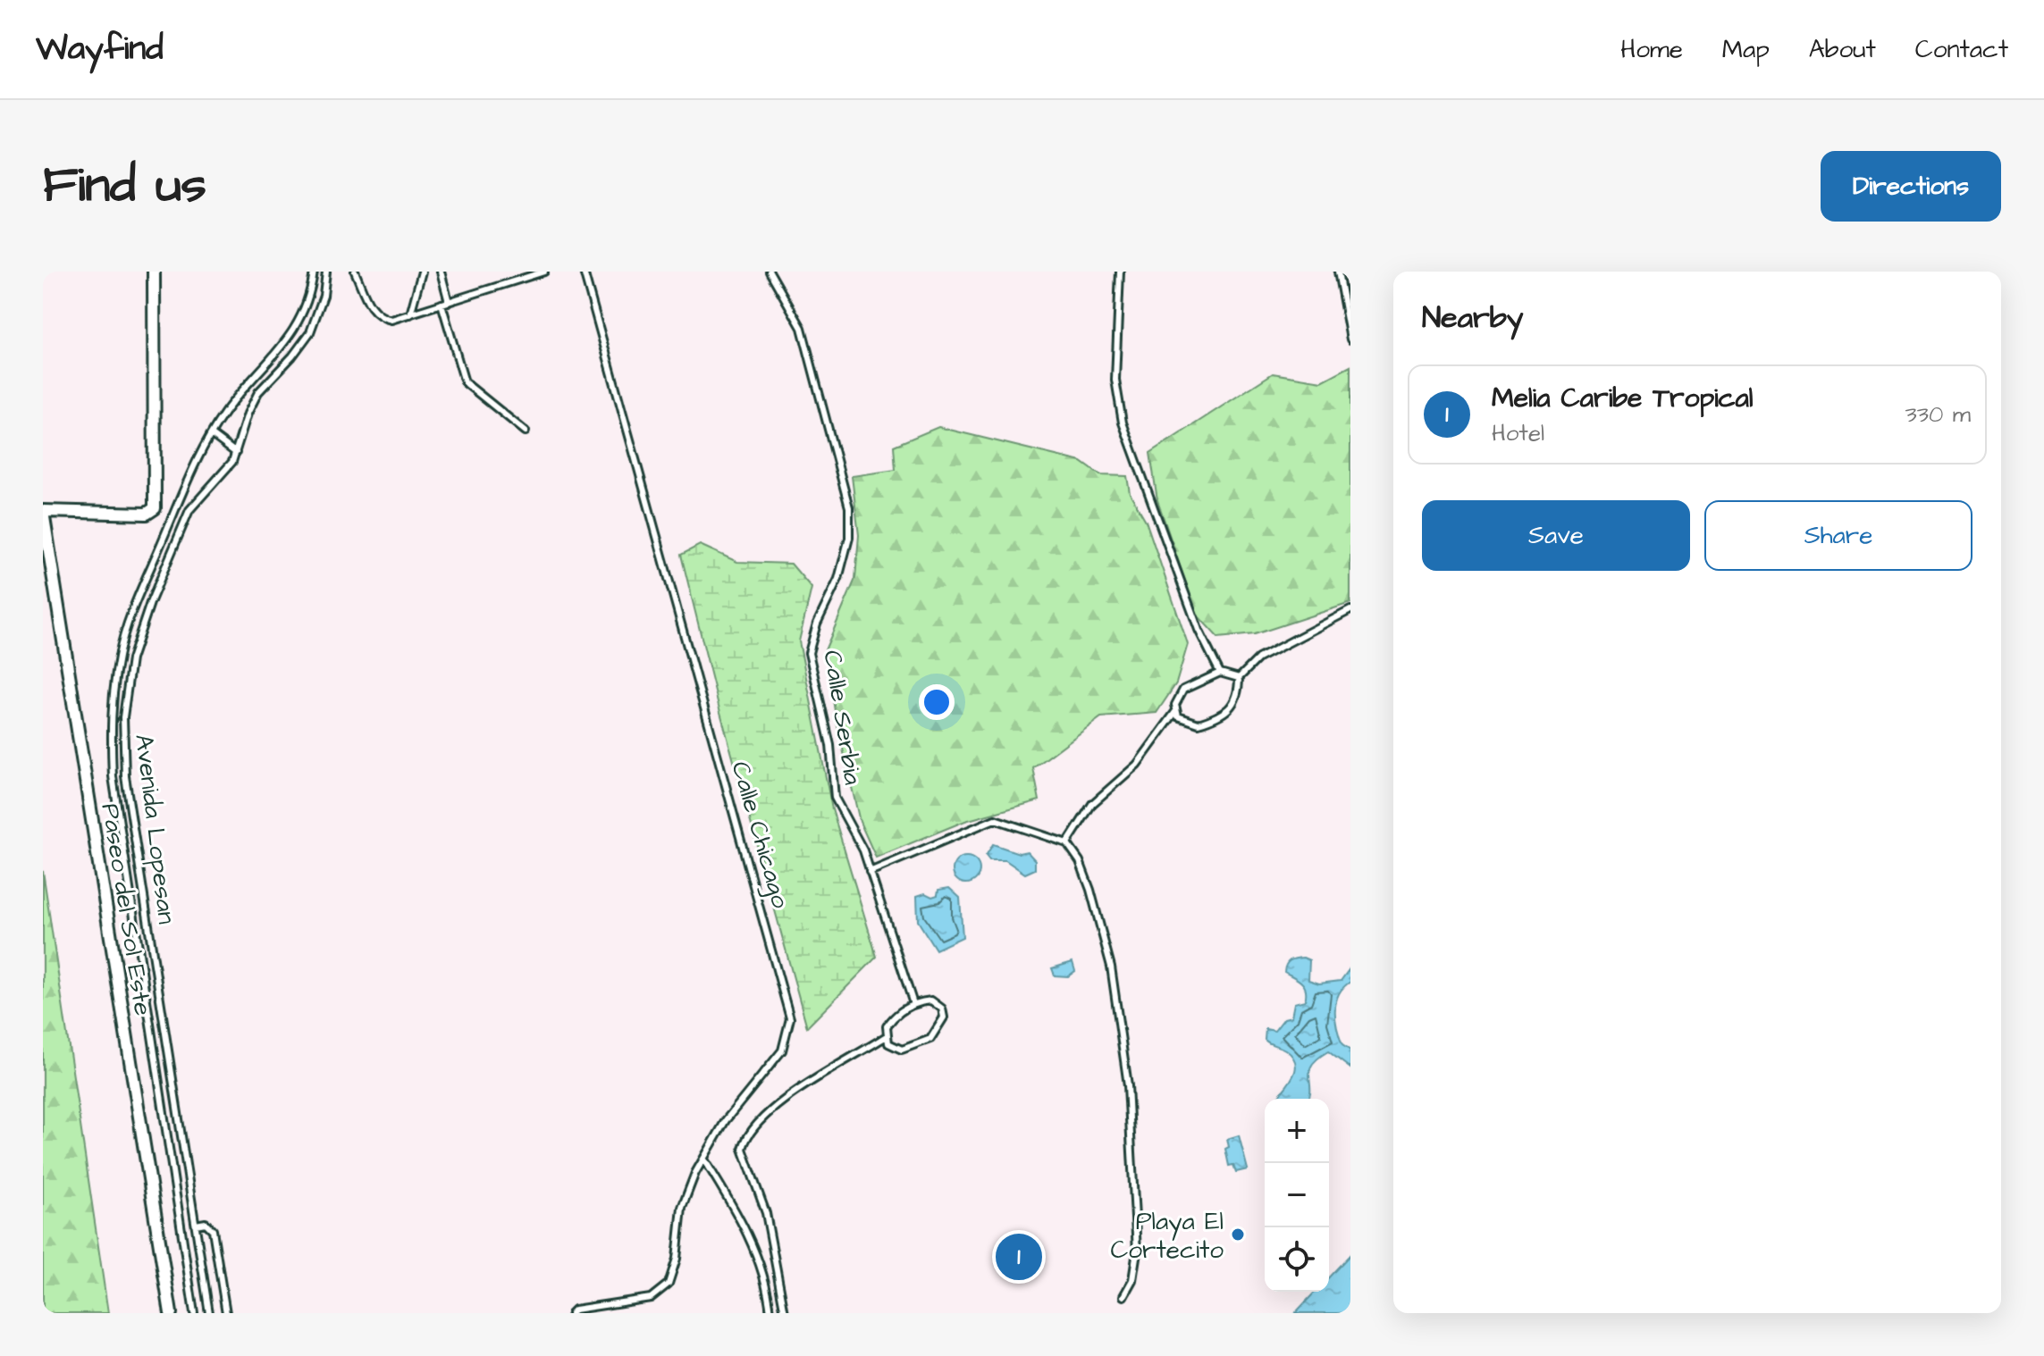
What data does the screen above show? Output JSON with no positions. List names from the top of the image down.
{
  "streets": {
    "street": ["Paseo del Sol Este"],
    "lane": ["Calle Serbia", "Avenida Lopesan", "Calle Chicago"]
  },
  "places": ["Playa El Cortecito"],
  "page": {
    "header": "Wayfind",
    "nav": [
      "Home",
      "Map",
      "About",
      "Contact"
    ],
    "title": "Find us",
    "buttons": [
      "Directions",
      ["Save", "Share"]
    ],
    "heading": "Nearby",
    "list": [
      {
        "mark": "1",
        "name": "Melia Caribe Tropical",
        "note": "Hotel",
        "value": "330 m"
      }
    ],
    "map_buttons": ["+", "−"],
    "pins": "1"
  }
}
